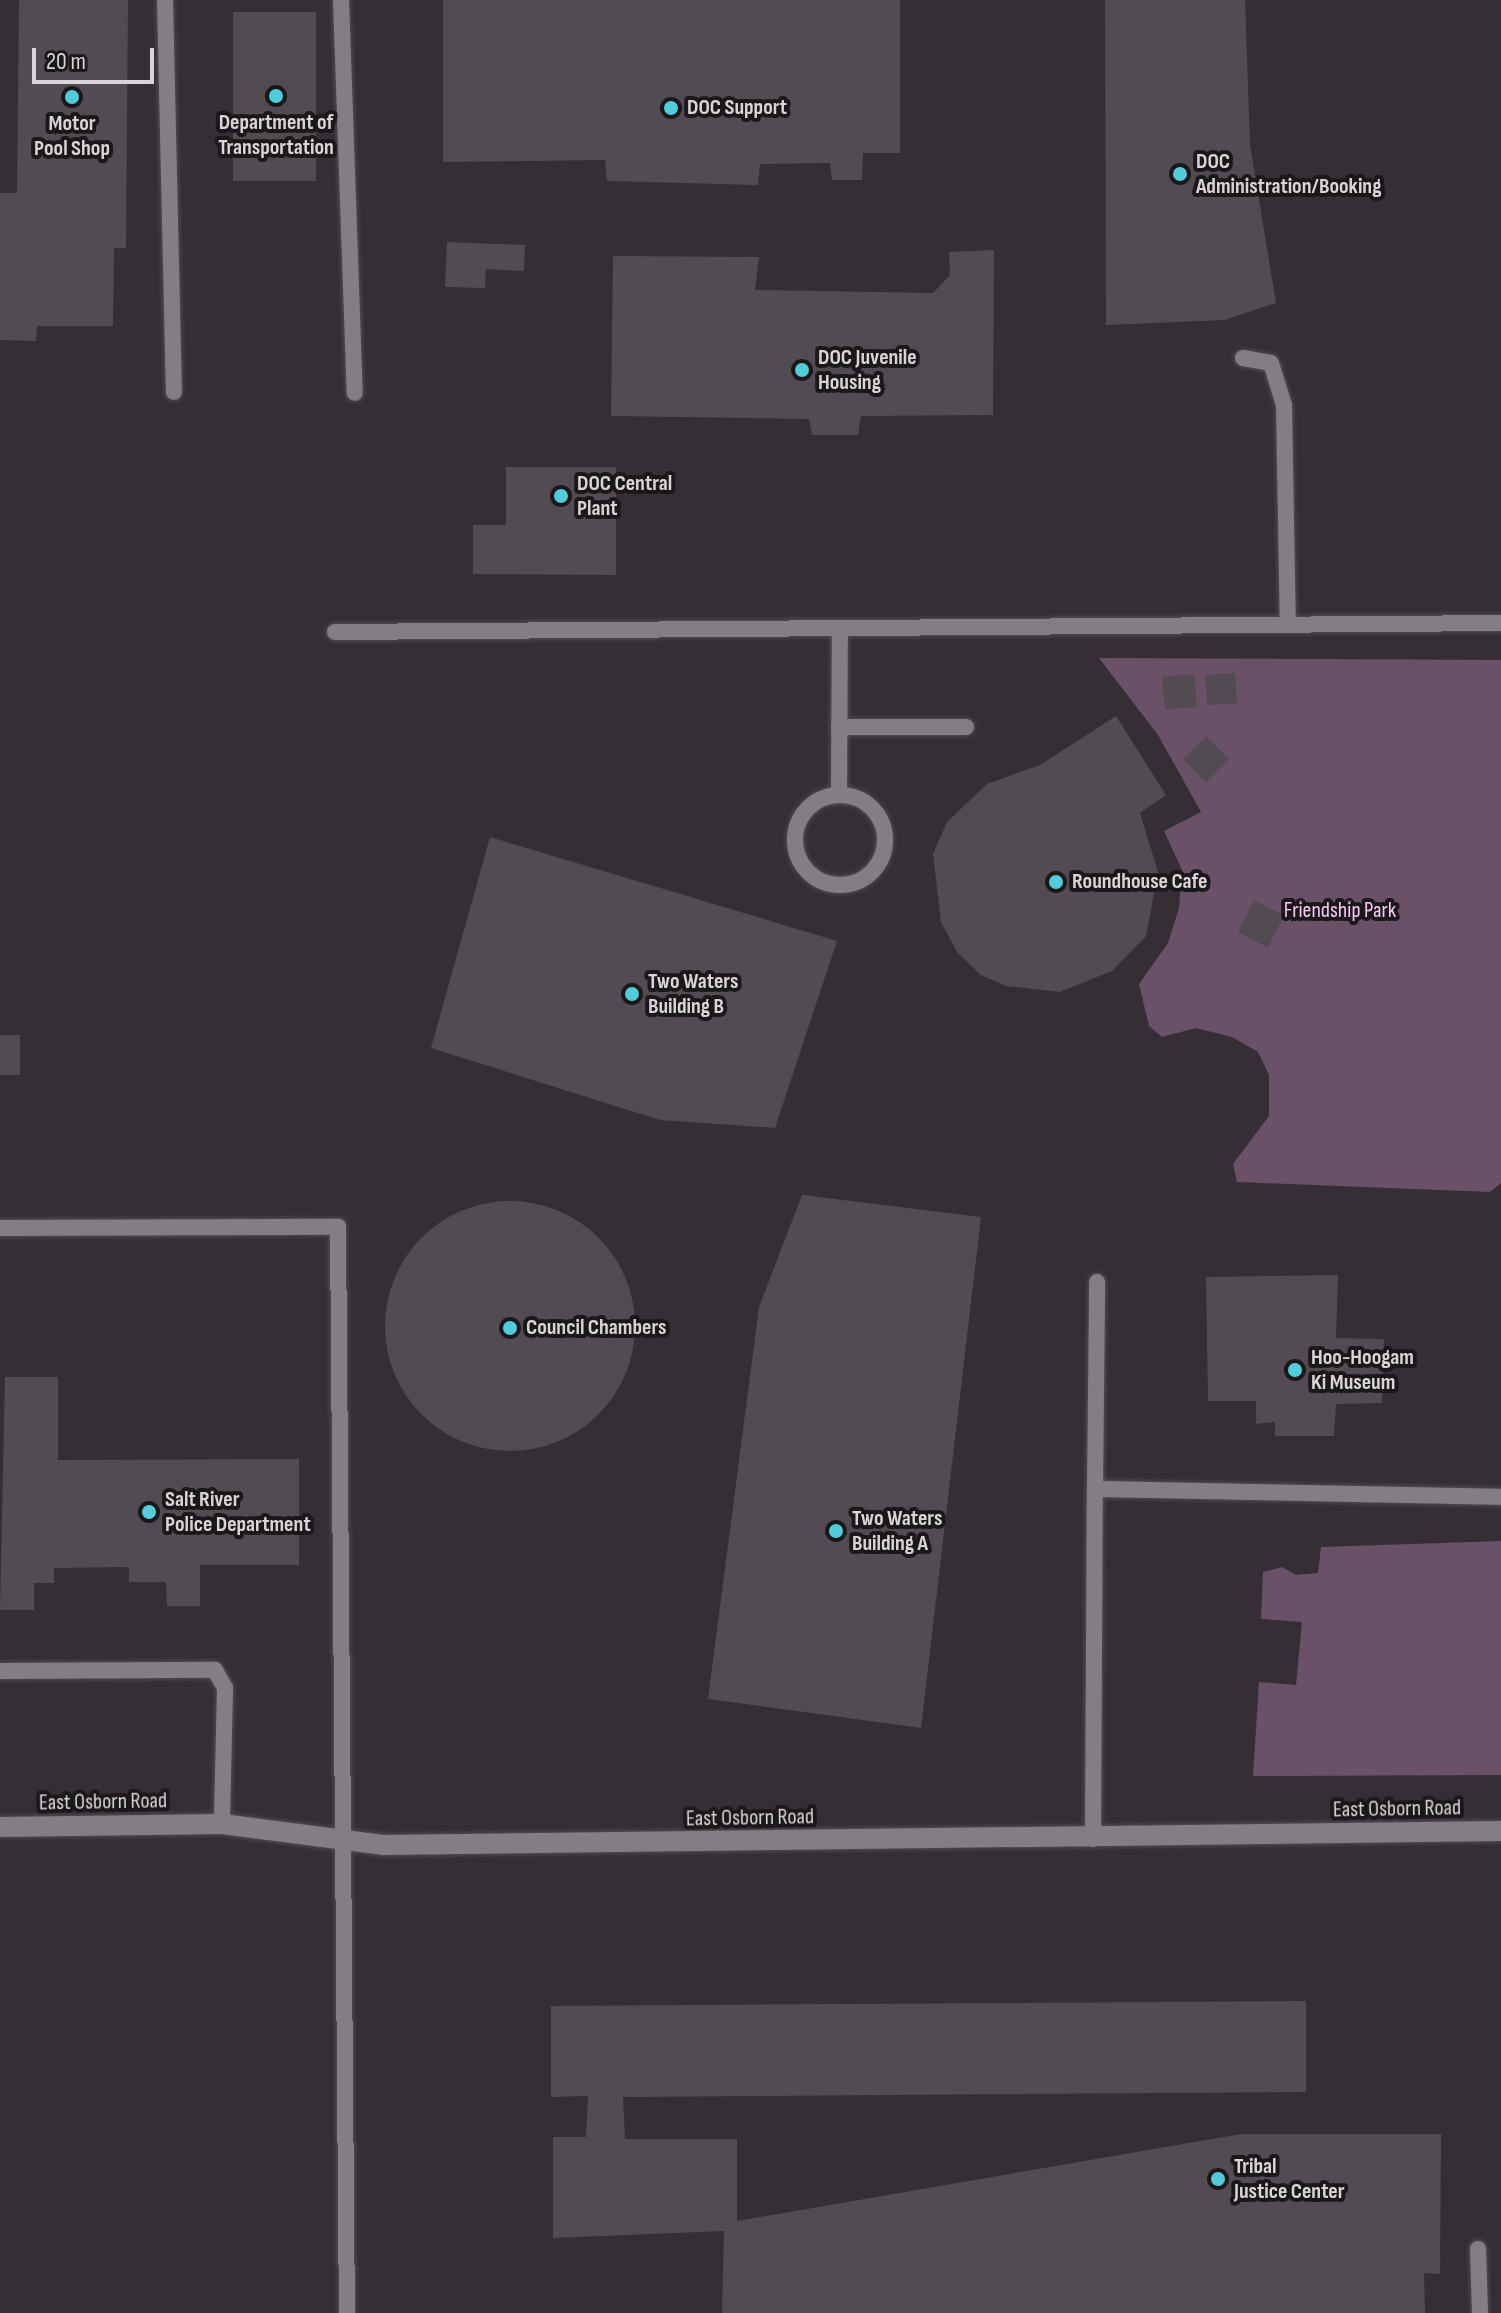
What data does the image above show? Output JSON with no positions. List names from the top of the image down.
{
  "streets": {
    "street": ["East Osborn Road"]
  },
  "parks": ["Friendship Park"],
  "places": [
    "Department of Transportation",
    "Motor Pool Shop",
    "DOC Support",
    "DOC Administration/Booking",
    "DOC Juvenile Housing",
    "DOC Central Plant",
    "Roundhouse Cafe",
    "Two Waters Building B",
    "Council Chambers",
    "Hoo-Hoogam Ki Museum",
    "Salt River Police Department",
    "Two Waters Building A",
    "Tribal Justice Center"
  ],
  "scale_bar": "20 m"
}
